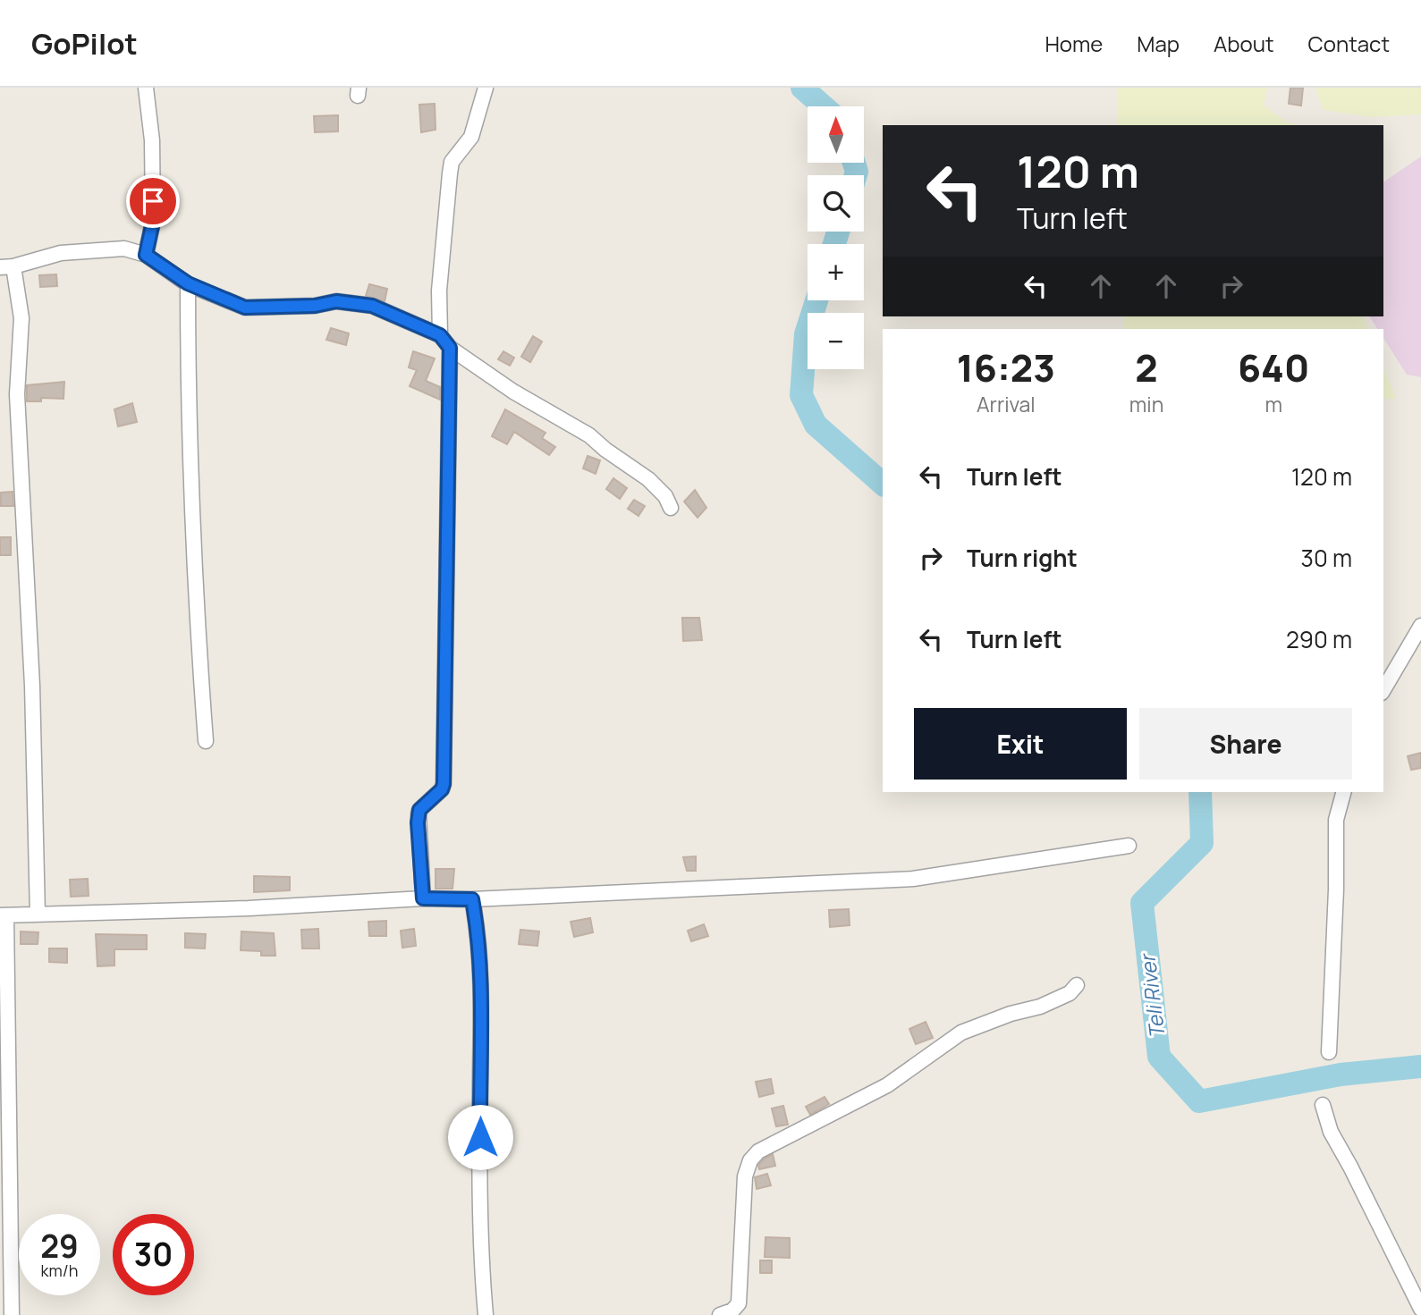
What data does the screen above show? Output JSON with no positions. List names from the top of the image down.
{
  "water": ["Teli River"],
  "north": "top",
  "page": {
    "header": "GoPilot",
    "nav": [
      "Home",
      "Map",
      "About",
      "Contact"
    ],
    "map_buttons": ["+", "−"],
    "turn": ["120 m", "Turn left"],
    "eta": [
      "16:23",
      "Arrival",
      "2",
      "min",
      "640",
      "m"
    ],
    "list": [
      {
        "name": "Turn left",
        "value": "120 m"
      },
      {
        "name": "Turn right",
        "value": "30 m"
      },
      {
        "name": "Turn left",
        "value": "290 m"
      }
    ],
    "buttons": ["Exit", "Share"],
    "speed": "29 km/h",
    "limit": "30"
  }
}
